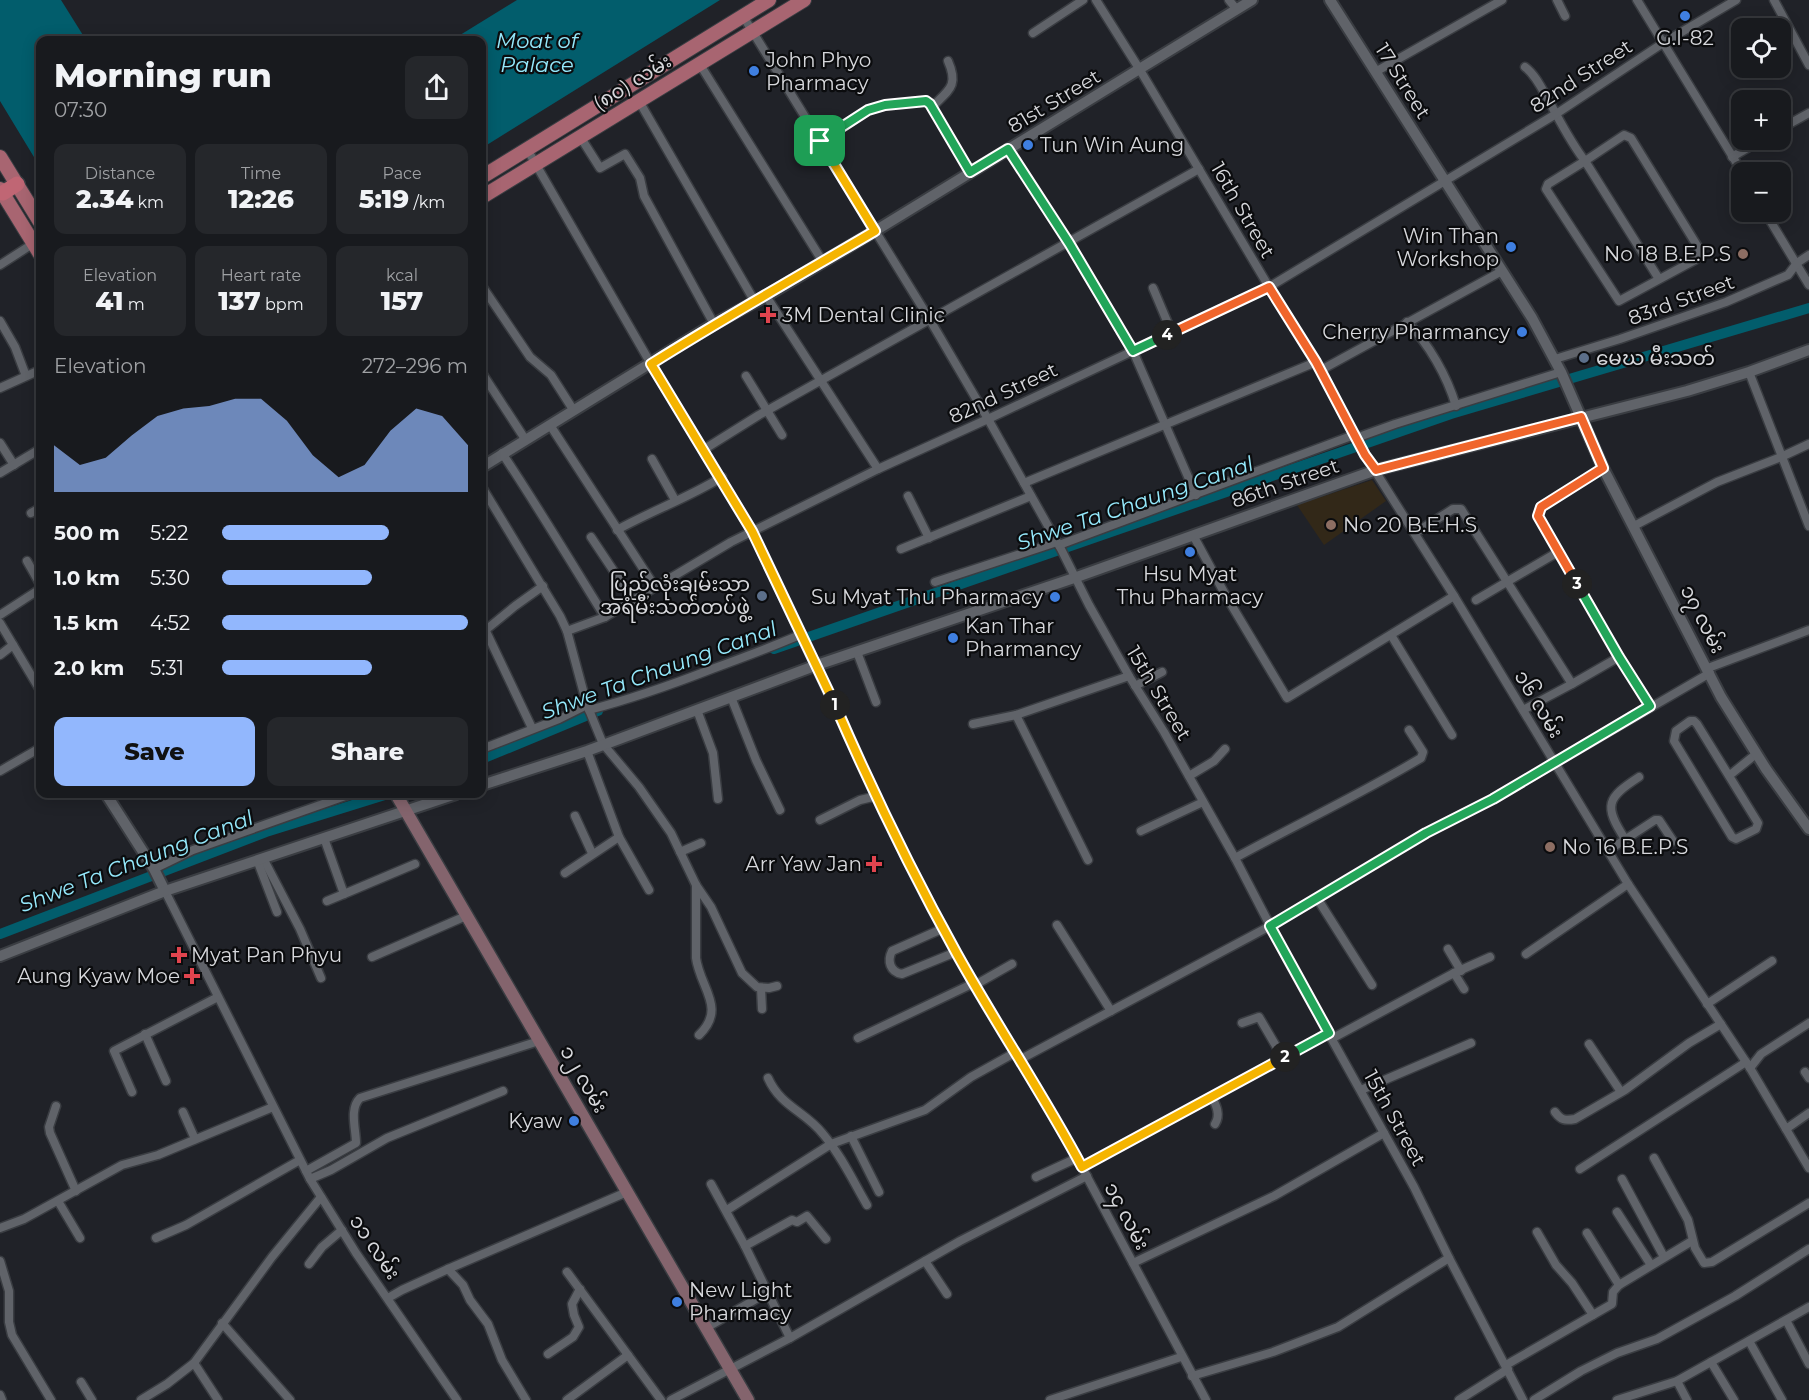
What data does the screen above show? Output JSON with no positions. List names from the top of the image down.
{
  "streets": {
    "main road": ["(၈၀) လမ်း", "၁၂ လမ်း"],
    "street": [
      "82nd Street",
      "17 Street",
      "81st Street",
      "16th Street",
      "83rd Street",
      "86th Street",
      "၁၇ လမ်း",
      "15th Street",
      "၁၆ လမ်း",
      "၁၄ လမ်း",
      "၁၁ လမ်း"
    ]
  },
  "crossings": [
    ["82nd Street", "17 Street"],
    ["82nd Street", "16th Street"],
    ["82nd Street", "15th Street"],
    ["82nd Street", "၁၄ လမ်း"],
    ["17 Street", "၁၇ လမ်း"],
    ["(၈၀) လမ်း", "15th Street"],
    ["(၈၀) လမ်း", "၁၄ လမ်း"],
    ["81st Street", "16th Street"],
    ["81st Street", "15th Street"],
    ["81st Street", "၁၄ လမ်း"],
    ["16th Street", "86th Street"],
    ["16th Street", "၁၆ လမ်း"],
    ["83rd Street", "၁၇ လမ်း"],
    ["86th Street", "၁၇ လမ်း"],
    ["86th Street", "15th Street"],
    ["86th Street", "၁၆ လမ်း"],
    ["86th Street", "၁၄ လမ်း"]
  ],
  "water": ["Moat of Palace", "Shwe Ta Chaung Canal"],
  "places": {
    "other": [
      "G.I-82",
      "John Phyo Pharmacy",
      "Tun Win Aung",
      "Win Than Workshop",
      "No 18 B.E.P.S",
      "Cherry Pharmancy",
      "မေဃ မီးသတ်",
      "No 20 B.E.H.S",
      "Hsu Myat Thu Pharmacy",
      "ပြည်လုံးချမ်းသာ အရံမီးသတ်တပ်ဖွဲ့",
      "Su Myat Thu Pharmacy",
      "Kan Thar Pharmancy",
      "No 16 B.E.P.S",
      "Kyaw",
      "New Light Pharmacy"
    ],
    "health": [
      "3M Dental Clinic",
      "Arr Yaw Jan",
      "Myat Pan Phyu",
      "Aung Kyaw Moe"
    ]
  },
  "page": {
    "map_buttons": ["+", "−"],
    "heading": ["Morning run", "07:30"],
    "stats": [
      ["Distance", "2.34 km"],
      ["Time", "12:26"],
      ["Pace", "5:19 /km"],
      ["Elevation", "41 m"],
      ["Heart rate", "137 bpm"],
      ["kcal", "157"]
    ],
    "pins": [
      "4",
      "3",
      "1",
      "2"
    ],
    "chart": ["Elevation", "272–296 m"],
    "list": [
      {
        "name": "500 m",
        "note": "5:22"
      },
      {
        "name": "1.0 km",
        "note": "5:30"
      },
      {
        "name": "1.5 km",
        "note": "4:52"
      },
      {
        "name": "2.0 km",
        "note": "5:31"
      }
    ],
    "buttons": ["Save", "Share"]
  }
}
